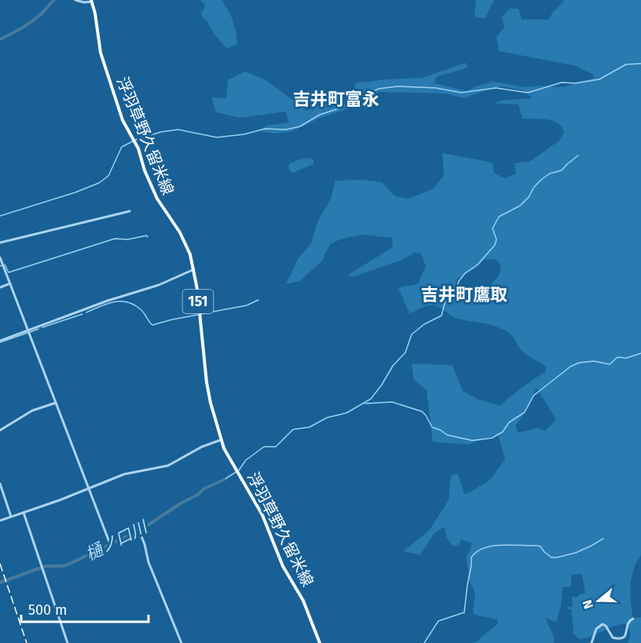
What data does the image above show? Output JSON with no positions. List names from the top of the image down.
{
  "streets": {
    "main road": ["浮羽草野久留米線", "151"]
  },
  "districts": ["吉井町富永", "吉井町鷹取"],
  "water": ["樋ノ口川"],
  "scale_bar": "500 m",
  "north": "left"
}
